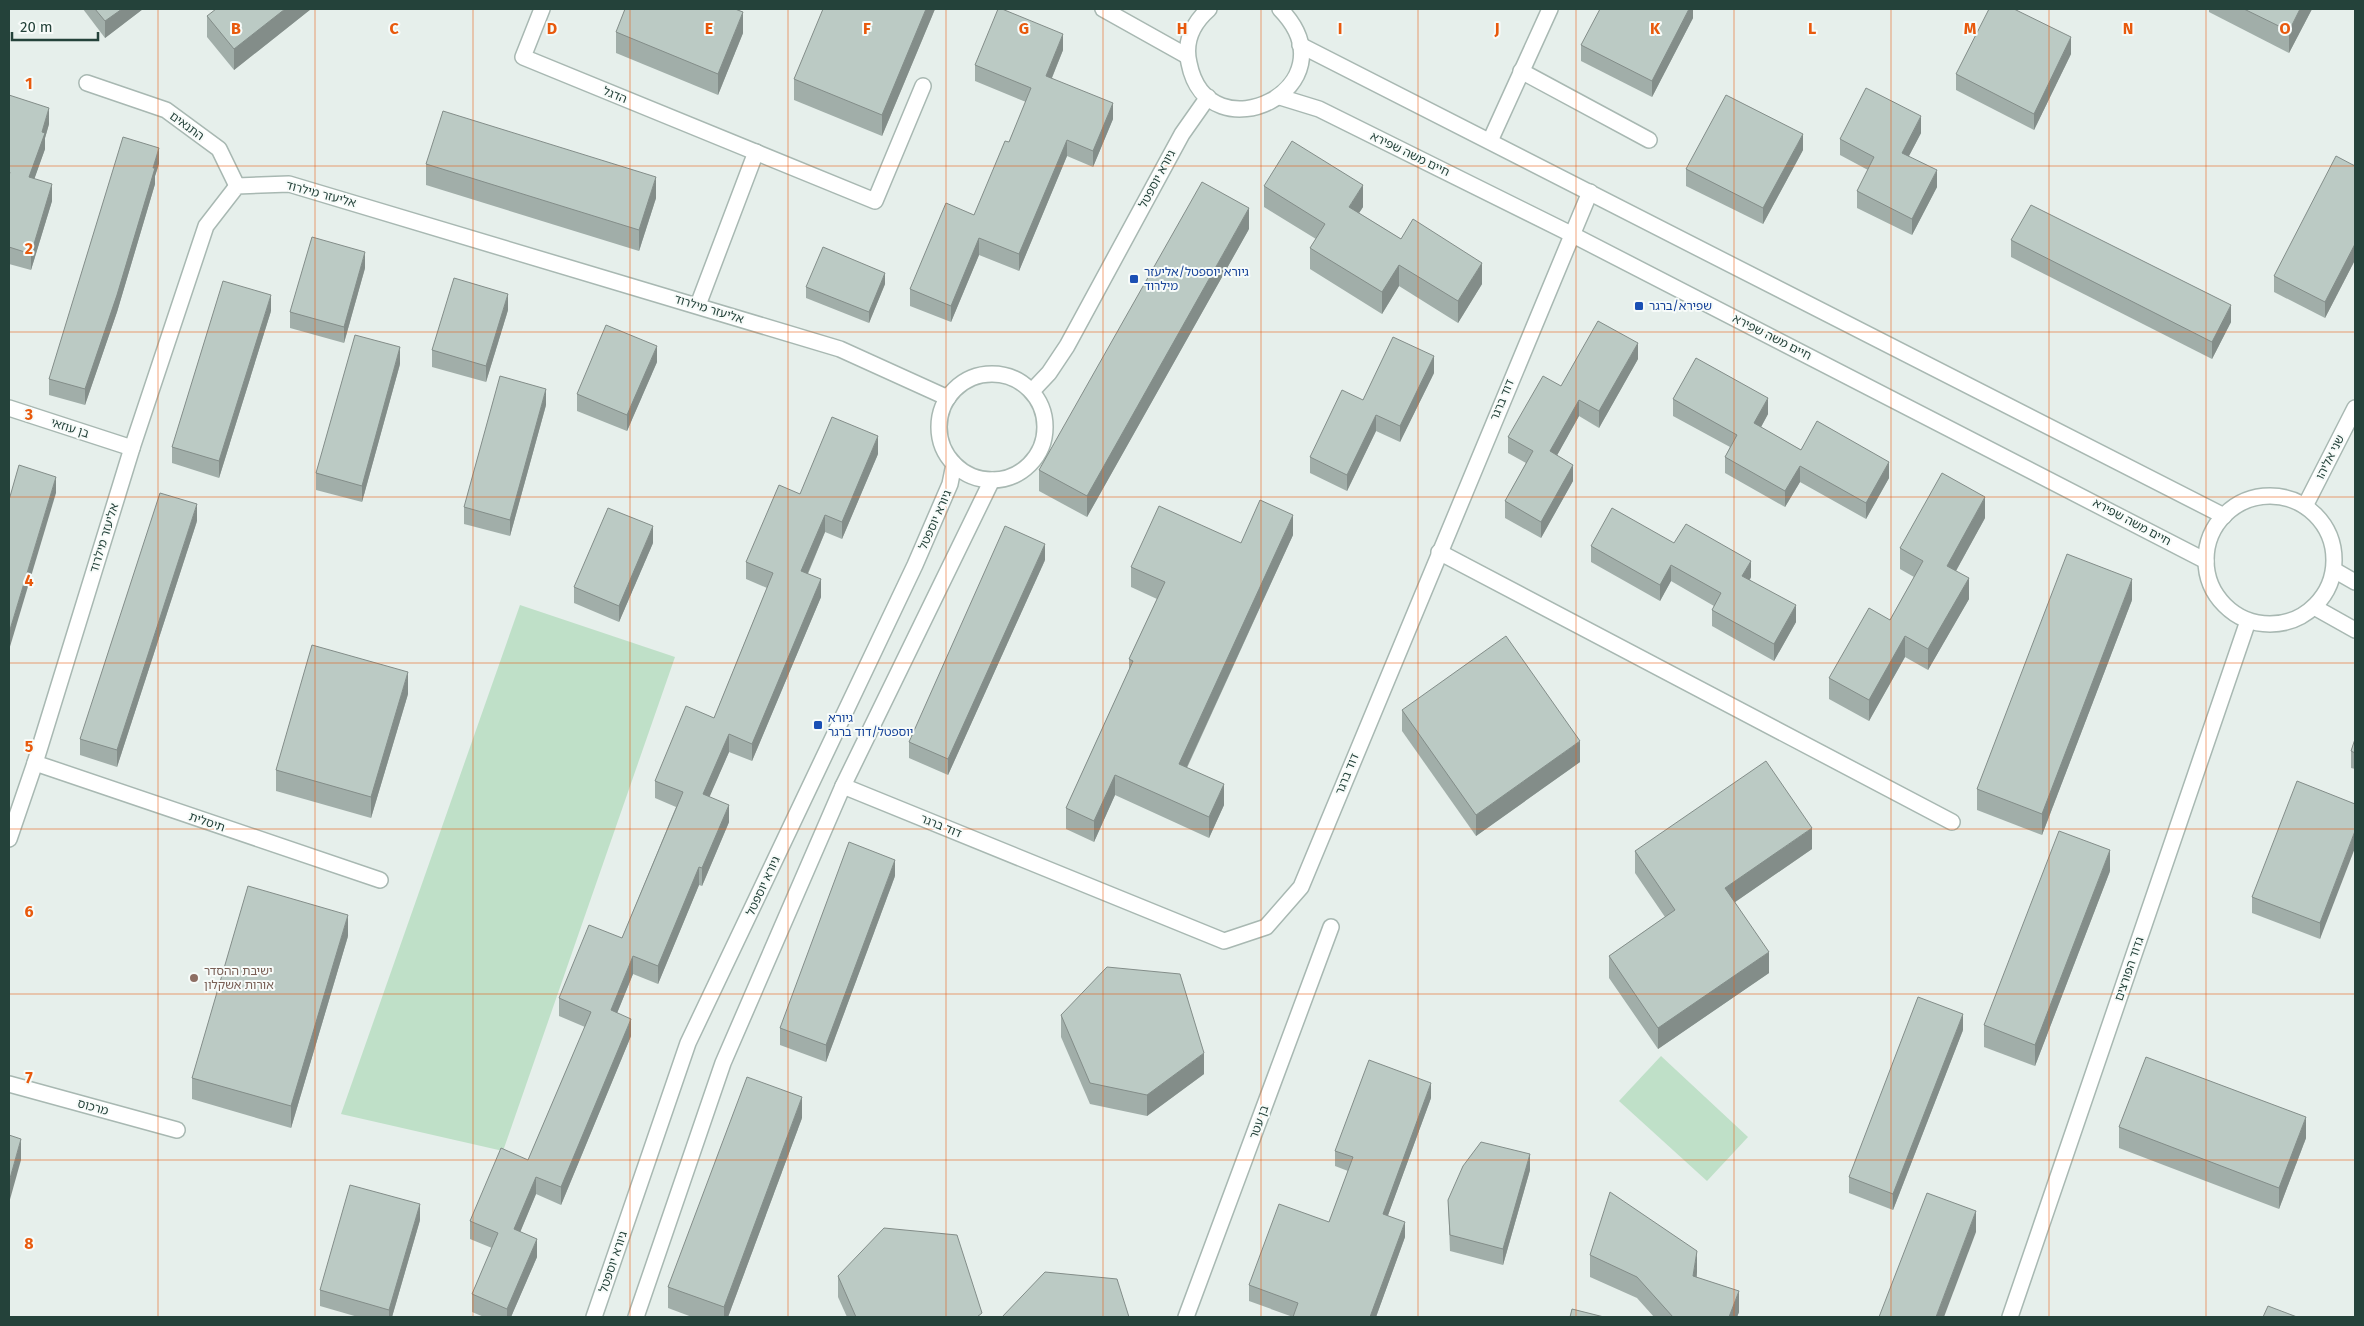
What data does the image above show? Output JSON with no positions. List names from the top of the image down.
{
  "streets": {
    "street": [
      "הדגל",
      "התנאים",
      "חיים משה שפירא",
      "גיורא יוספטל",
      "אליעזר מילרוד",
      "דוד ברגר",
      "בן עוזאי",
      "שני אליהו",
      "תיסלית",
      "גדוד הפורצים",
      "מרכוס",
      "בן עטר"
    ]
  },
  "crossings": [
    ["התנאים", "אליעזר מילרוד"],
    ["חיים משה שפירא", "דוד ברגר"],
    ["חיים משה שפירא", "שני אליהו"],
    ["חיים משה שפירא", "גדוד הפורצים"],
    ["גיורא יוספטל", "אליעזר מילרוד"],
    ["אליעזר מילרוד", "בן עוזאי"],
    ["אליעזר מילרוד", "תיסלית"],
    ["שני אליהו", "גדוד הפורצים"]
  ],
  "places": {
    "transit": ["גיורא יוספטל/אליעזר מילרוד", "שפירא/ברגר", "גיורא יוספטל/דוד ברגר"],
    "other": ["ישיבת ההסדר אורות אשקלון"]
  },
  "scale_bar": "20 m",
  "grid": {
    "columns": [
      "B",
      "C",
      "D",
      "E",
      "F",
      "G",
      "H",
      "I",
      "J",
      "K",
      "L",
      "M",
      "N",
      "O"
    ],
    "rows": [
      "1",
      "2",
      "3",
      "4",
      "5",
      "6",
      "7",
      "8"
    ]
  }
}
